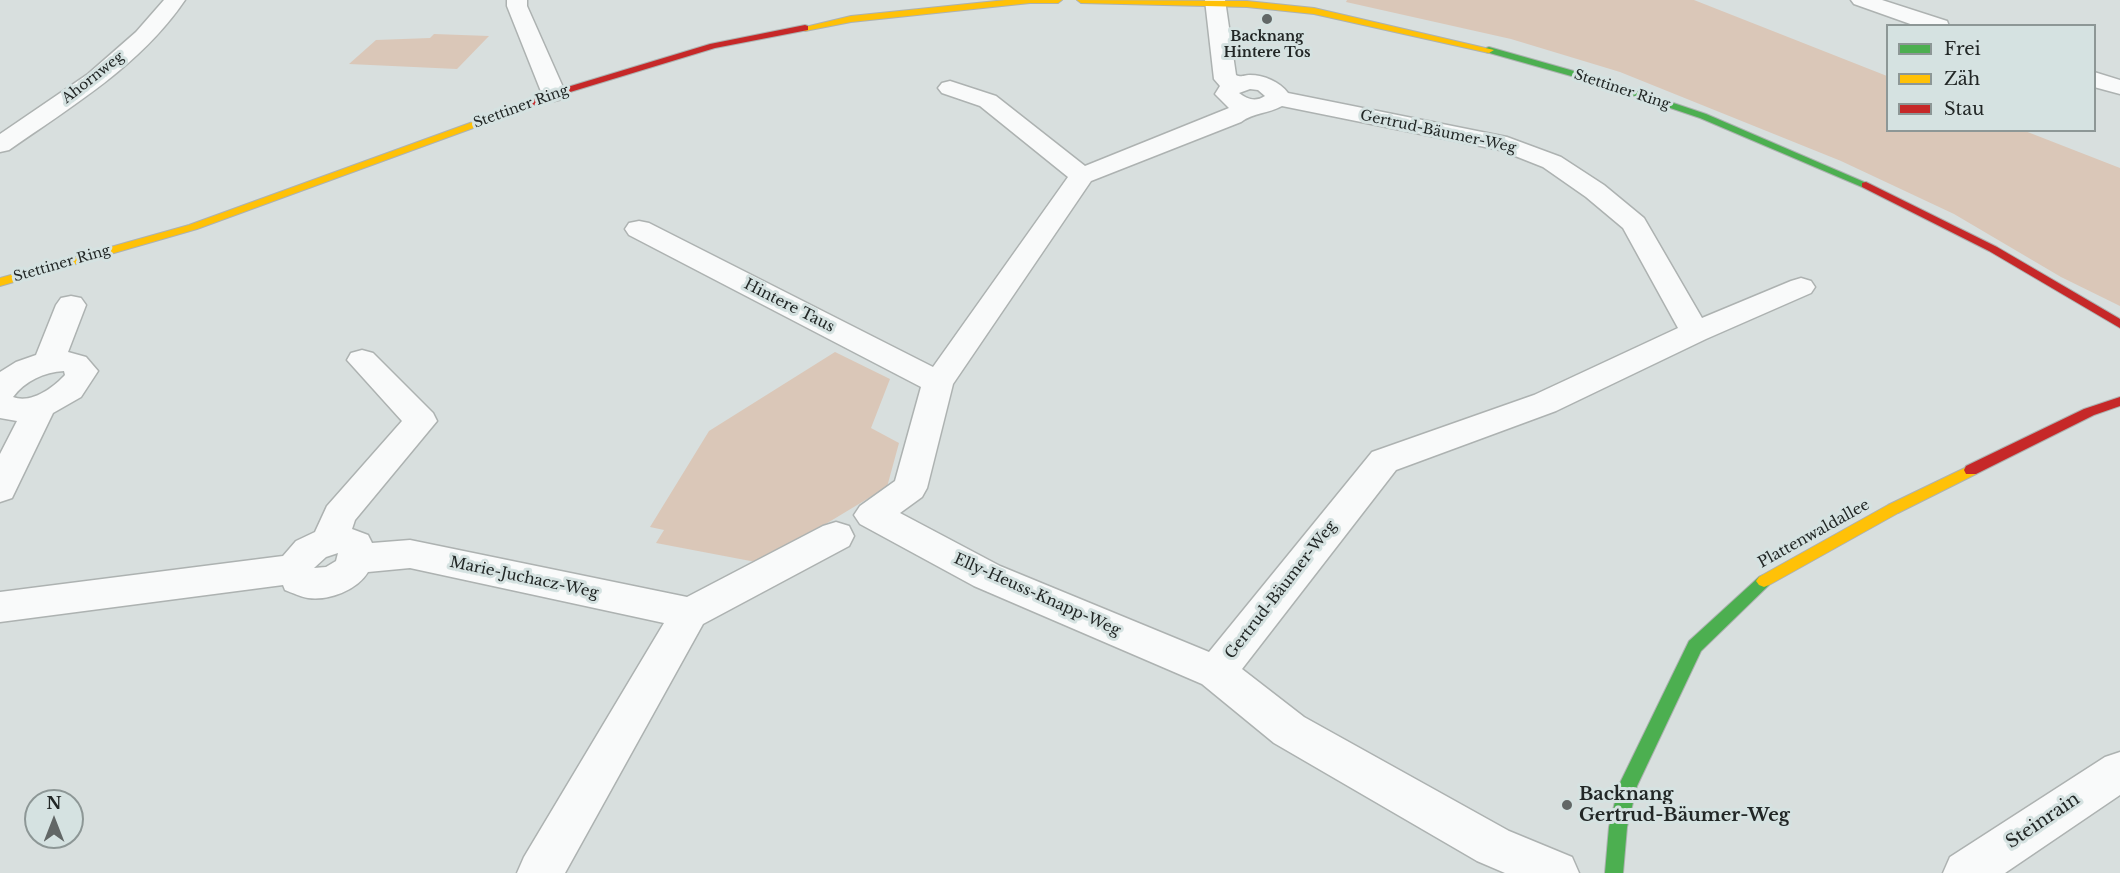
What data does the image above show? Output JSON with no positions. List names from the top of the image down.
{
  "streets": {
    "street": [
      "Ahornweg",
      "Stettiner Ring",
      "Gertrud-Bäumer-Weg",
      "Hintere Taus",
      "Plattenwaldallee",
      "Marie-Juchacz-Weg",
      "Elly-Heuss-Knapp-Weg",
      "Steinrain"
    ]
  },
  "crossings": [
    ["Gertrud-Bäumer-Weg", "Elly-Heuss-Knapp-Weg"],
    ["Hintere Taus", "Elly-Heuss-Knapp-Weg"]
  ],
  "places": ["Backnang Hintere Tos", "Backnang Gertrud-Bäumer-Weg"],
  "legend": ["Frei", "Zäh", "Stau"],
  "north": "top"
}
